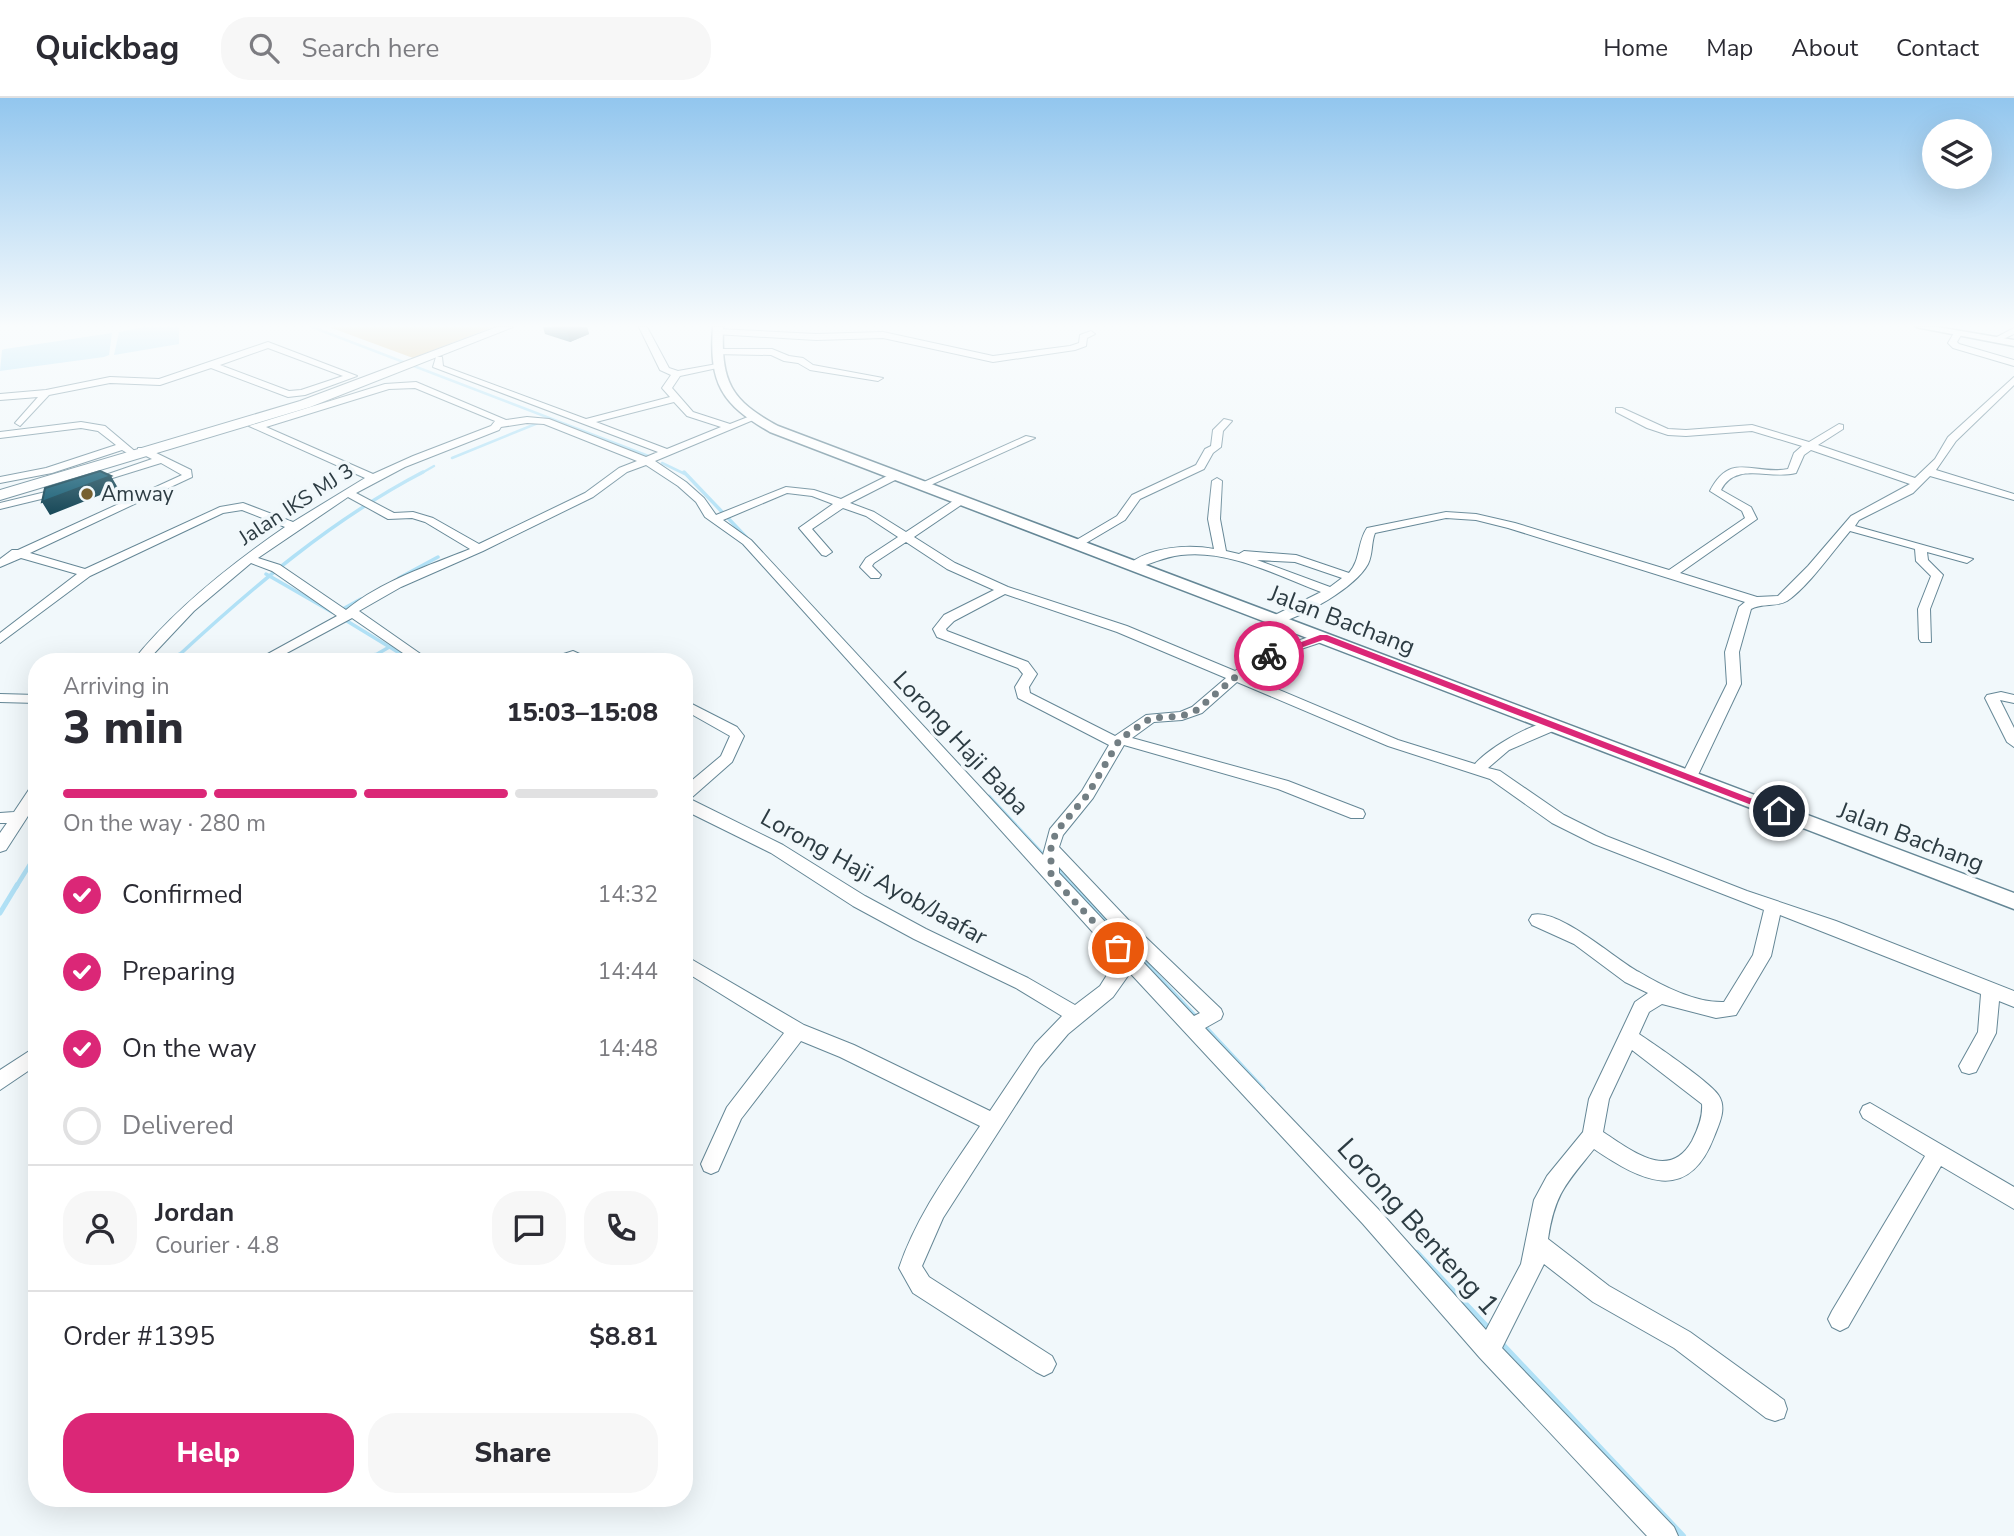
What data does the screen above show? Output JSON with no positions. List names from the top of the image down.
{
  "streets": {
    "street": [
      "Jalan IKS MJ 3",
      "Jalan Bachang",
      "Lorong Haji Baba",
      "Lorong Haji Ayob/Jaafar",
      "Lorong Benteng 1"
    ]
  },
  "crossings": [
    ["Lorong Haji Baba", "Lorong Benteng 1"]
  ],
  "places": ["Amway"],
  "page": {
    "header": "Quickbag",
    "search": "Search here",
    "nav": [
      "Home",
      "Map",
      "About",
      "Contact"
    ],
    "heading": ["3 min", "Arriving in", "15:03–15:08"],
    "panel": [
      "Jordan",
      "Courier · 4.8",
      "Order #1395",
      "$8.81"
    ],
    "bar": "On the way · 280 m",
    "list": [
      ["Confirmed", "14:32"],
      ["Preparing", "14:44"],
      ["On the way", "14:48"],
      "Delivered"
    ],
    "buttons": ["Help", "Share"]
  }
}
